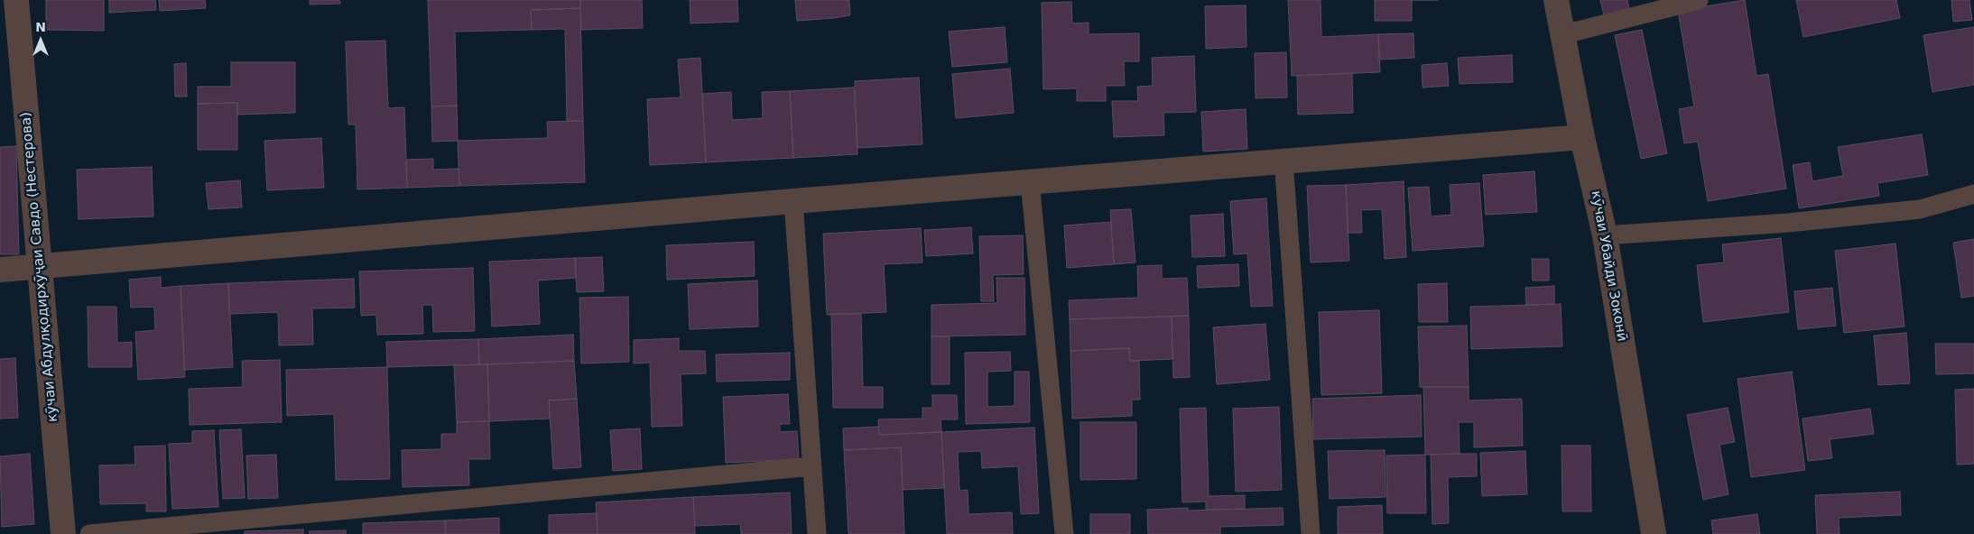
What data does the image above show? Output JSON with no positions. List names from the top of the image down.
{
  "streets": {
    "street": ["кӯчаи Убайди Зоконӣ", "кӯчаи Абдулқодирхӯҷаи Савдо (Нестерова)"]
  },
  "north": "top"
}
